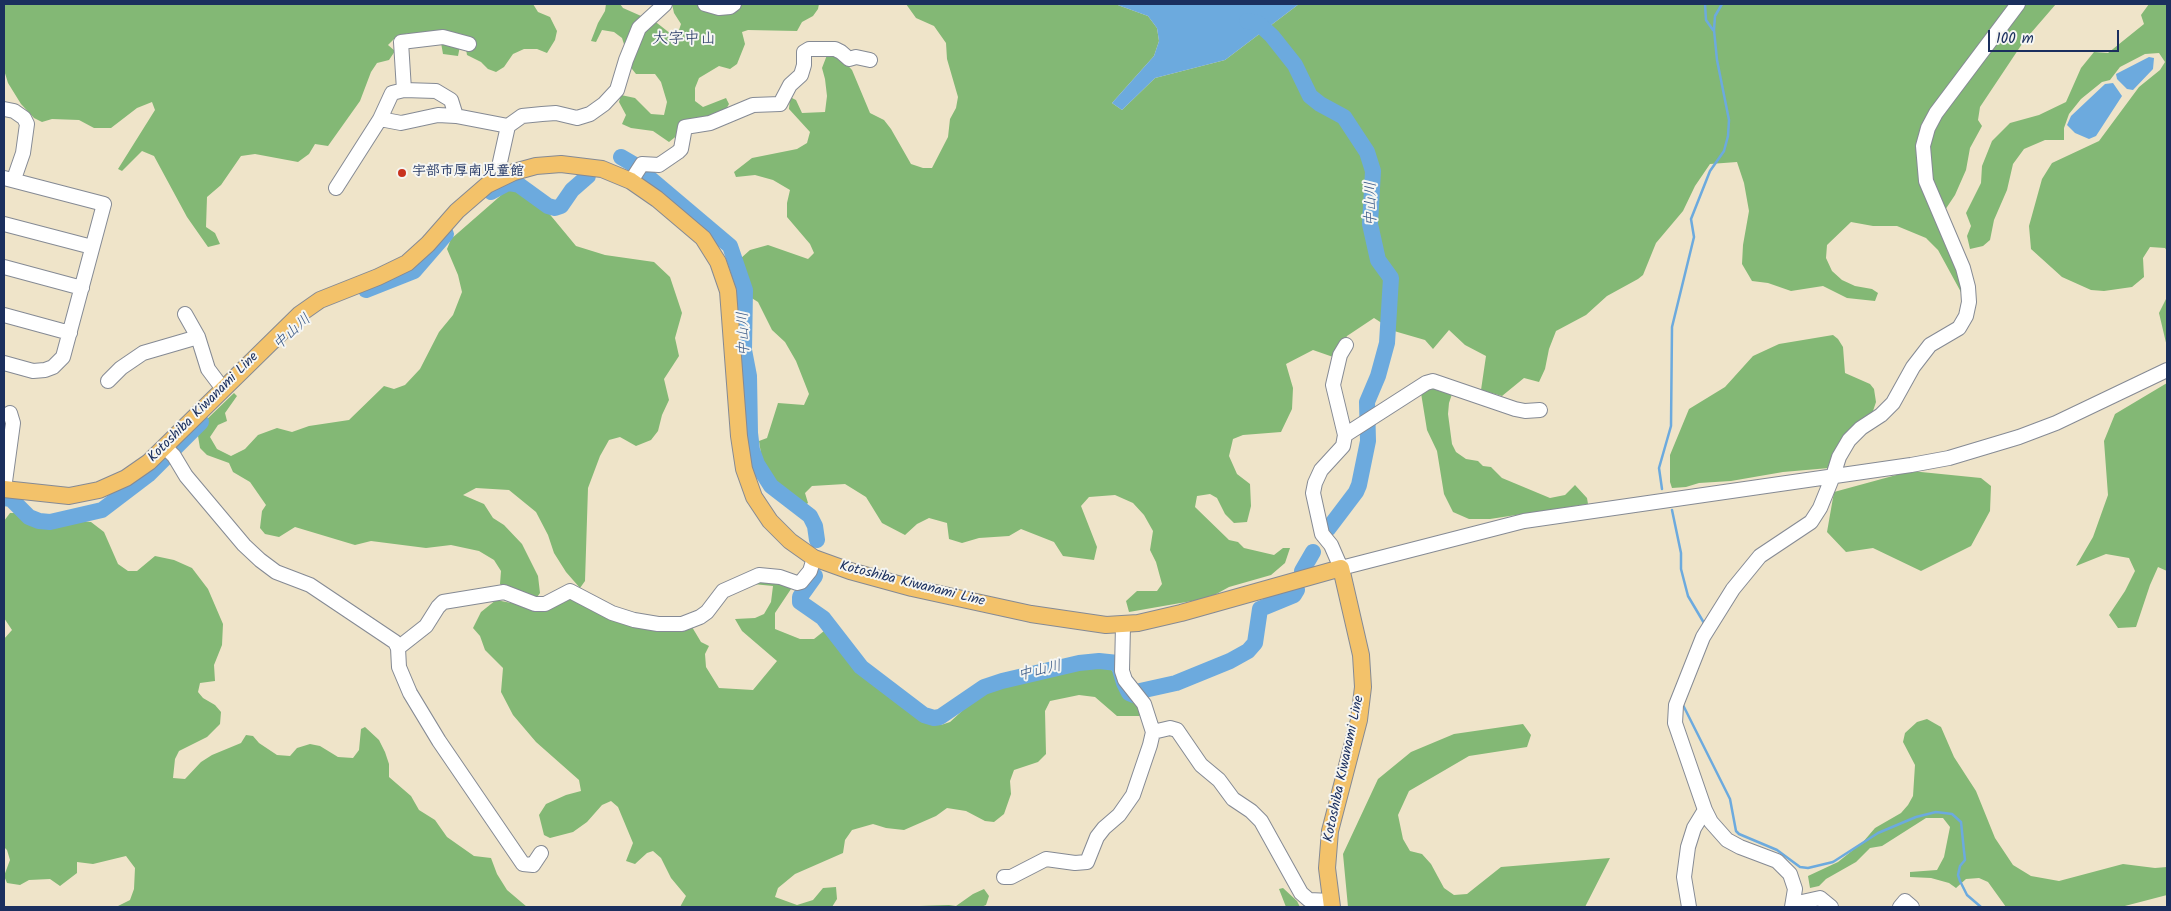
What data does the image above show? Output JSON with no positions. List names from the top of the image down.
{
  "streets": {
    "main road": ["Kotoshiba Kiwanami Line"]
  },
  "districts": ["大字中山"],
  "water": ["中山川"],
  "places": ["宇部市厚南児童館"],
  "scale_bar": "100 m"
}
